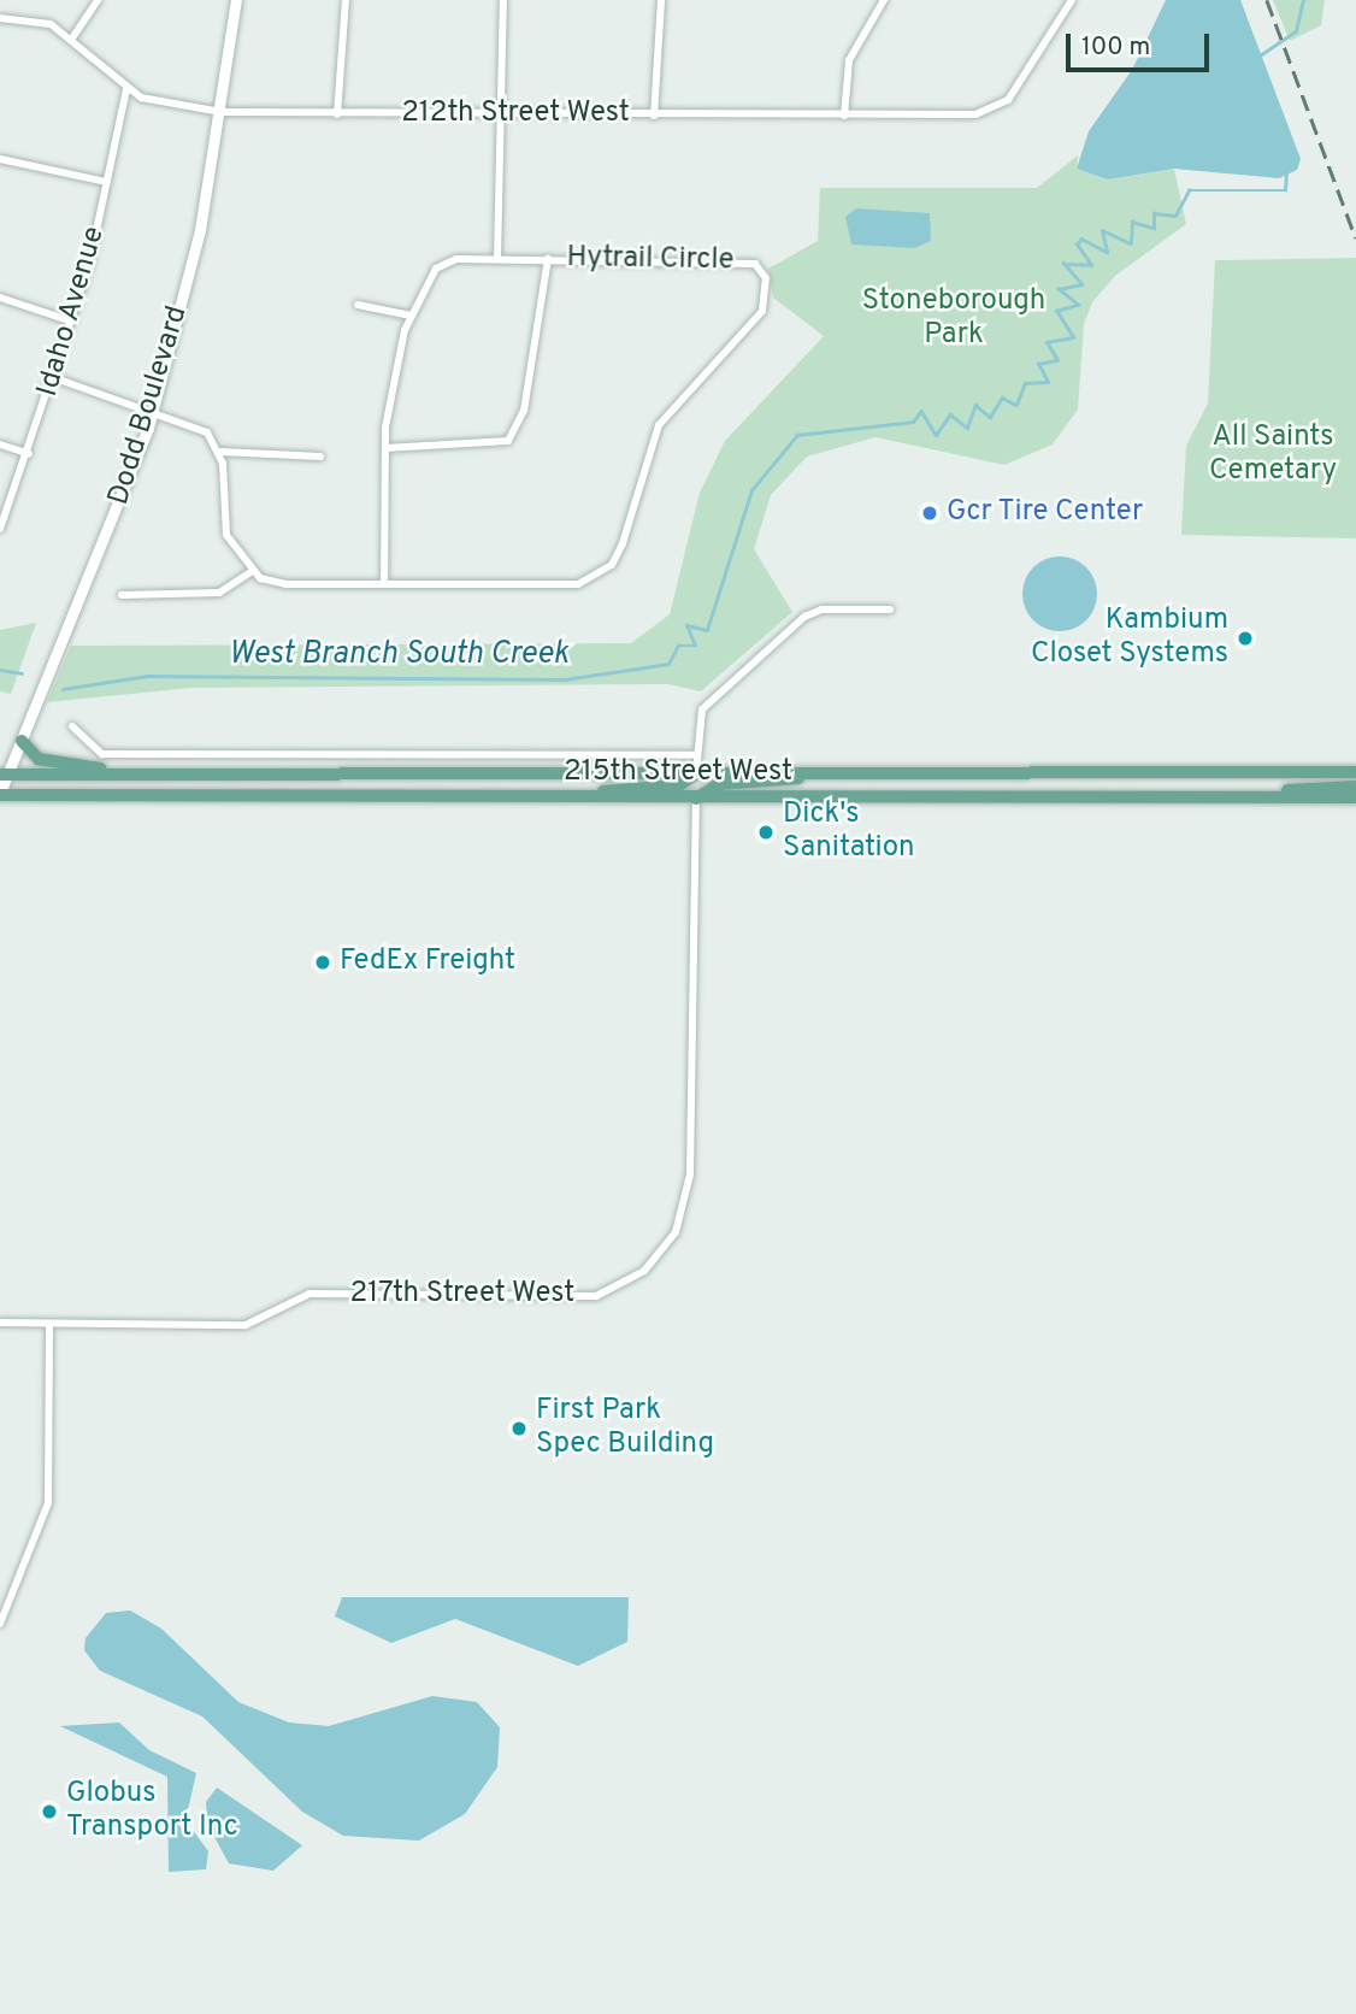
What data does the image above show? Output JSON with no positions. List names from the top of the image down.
{
  "streets": {
    "main road": ["Dodd Boulevard", "215th Street West"],
    "street": [
      "212th Street West",
      "Hytrail Circle",
      "Idaho Avenue",
      "217th Street West"
    ]
  },
  "crossings": [
    ["212th Street West", "Idaho Avenue"],
    ["212th Street West", "Dodd Boulevard"],
    ["Dodd Boulevard", "215th Street West"],
    ["215th Street West", "217th Street West"]
  ],
  "water": ["West Branch South Creek"],
  "parks": ["Stoneborough Park", "All Saints Cemetary"],
  "places": [
    "Gcr Tire Center",
    "Kambium Closet Systems",
    "Dick's Sanitation",
    "FedEx Freight",
    "First Park Spec Building",
    "Globus Transport Inc"
  ],
  "scale_bar": "100 m"
}
